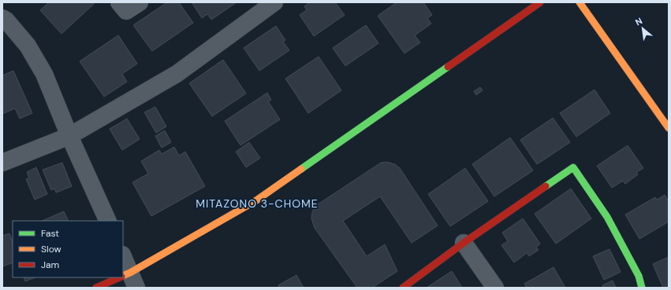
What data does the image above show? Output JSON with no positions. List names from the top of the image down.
{
  "districts": ["MITAZONO 3-CHOME"],
  "legend": ["Fast", "Slow", "Jam"],
  "north": "top left"
}
